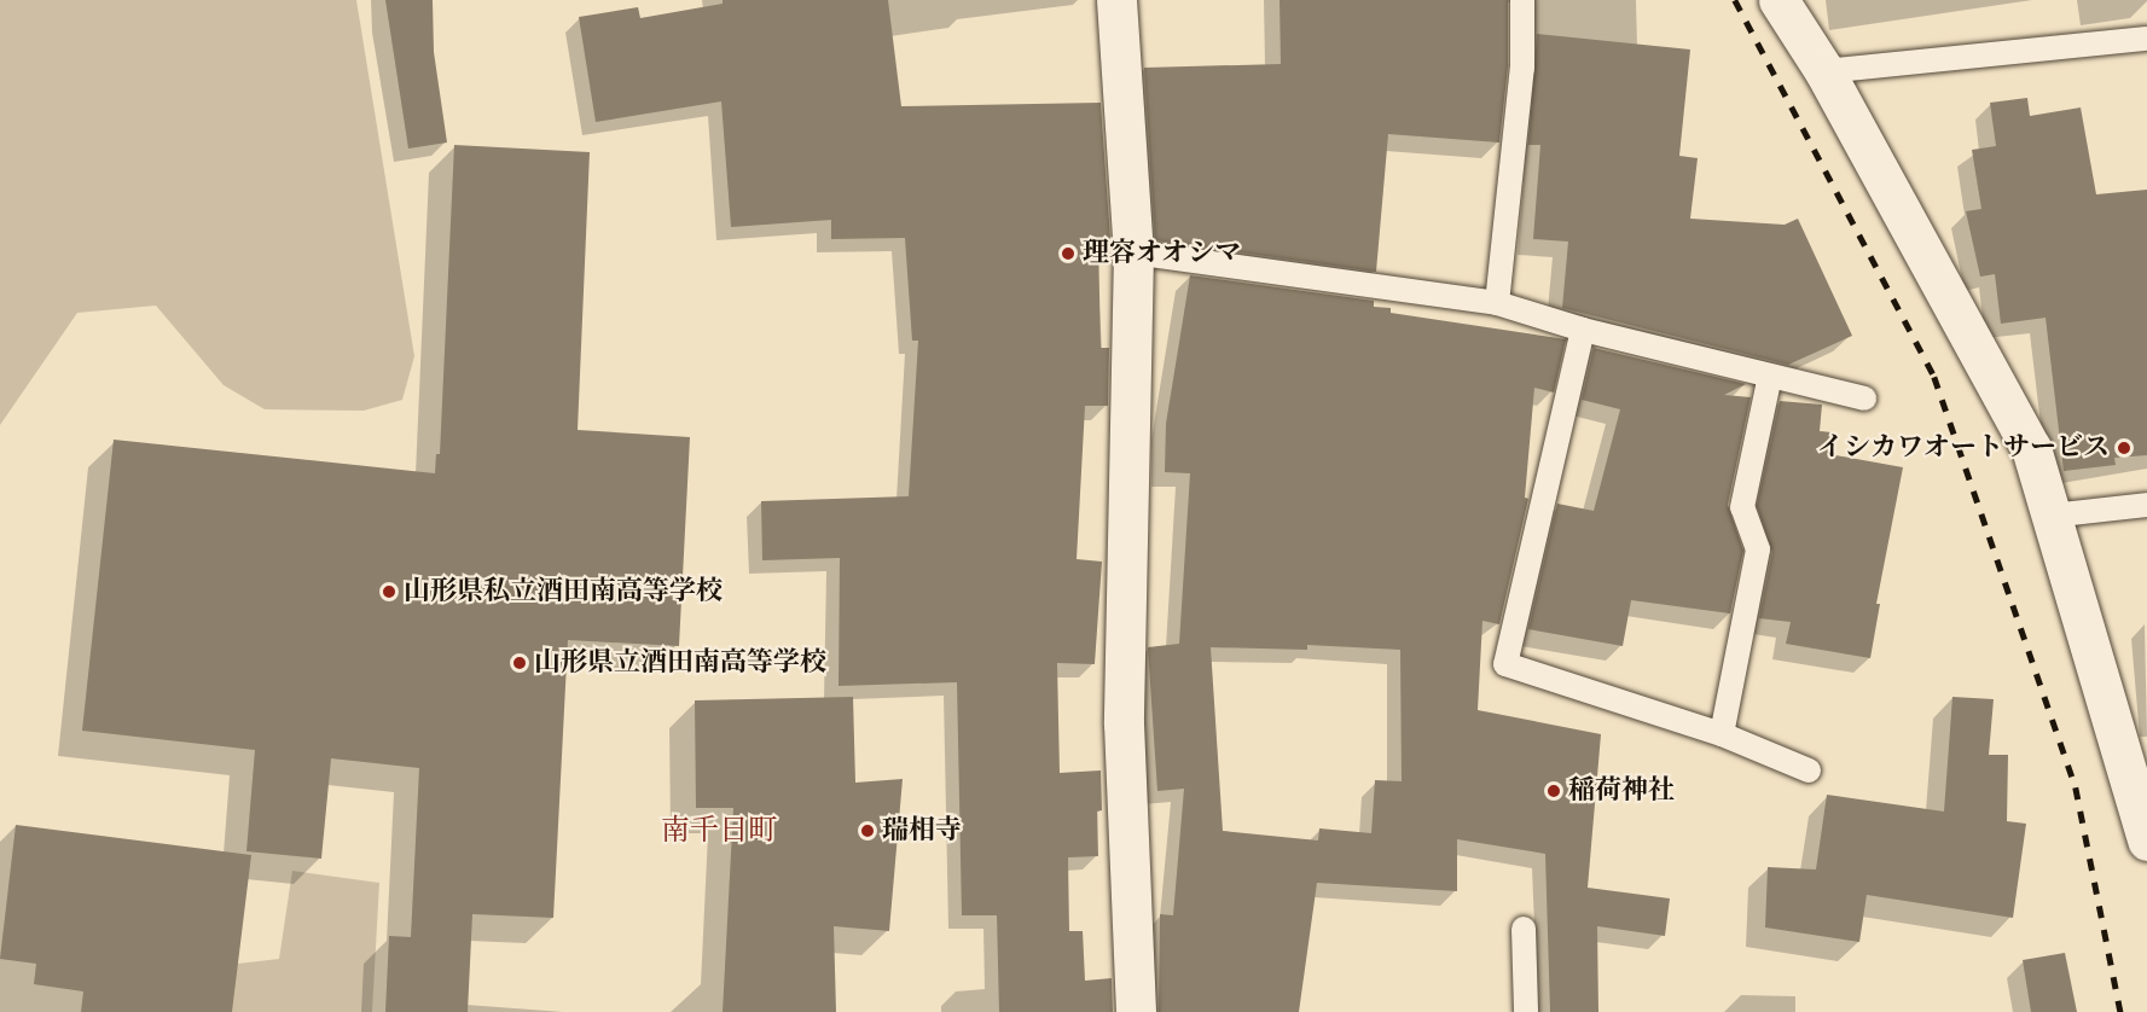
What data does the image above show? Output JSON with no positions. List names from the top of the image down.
{
  "districts": ["南千日町"],
  "places": [
    "理容オオシマ",
    "イシカワオートサービス",
    "山形県私立酒田南高等学校",
    "山形県立酒田南高等学校",
    "稲荷神社",
    "瑞相寺"
  ]
}
